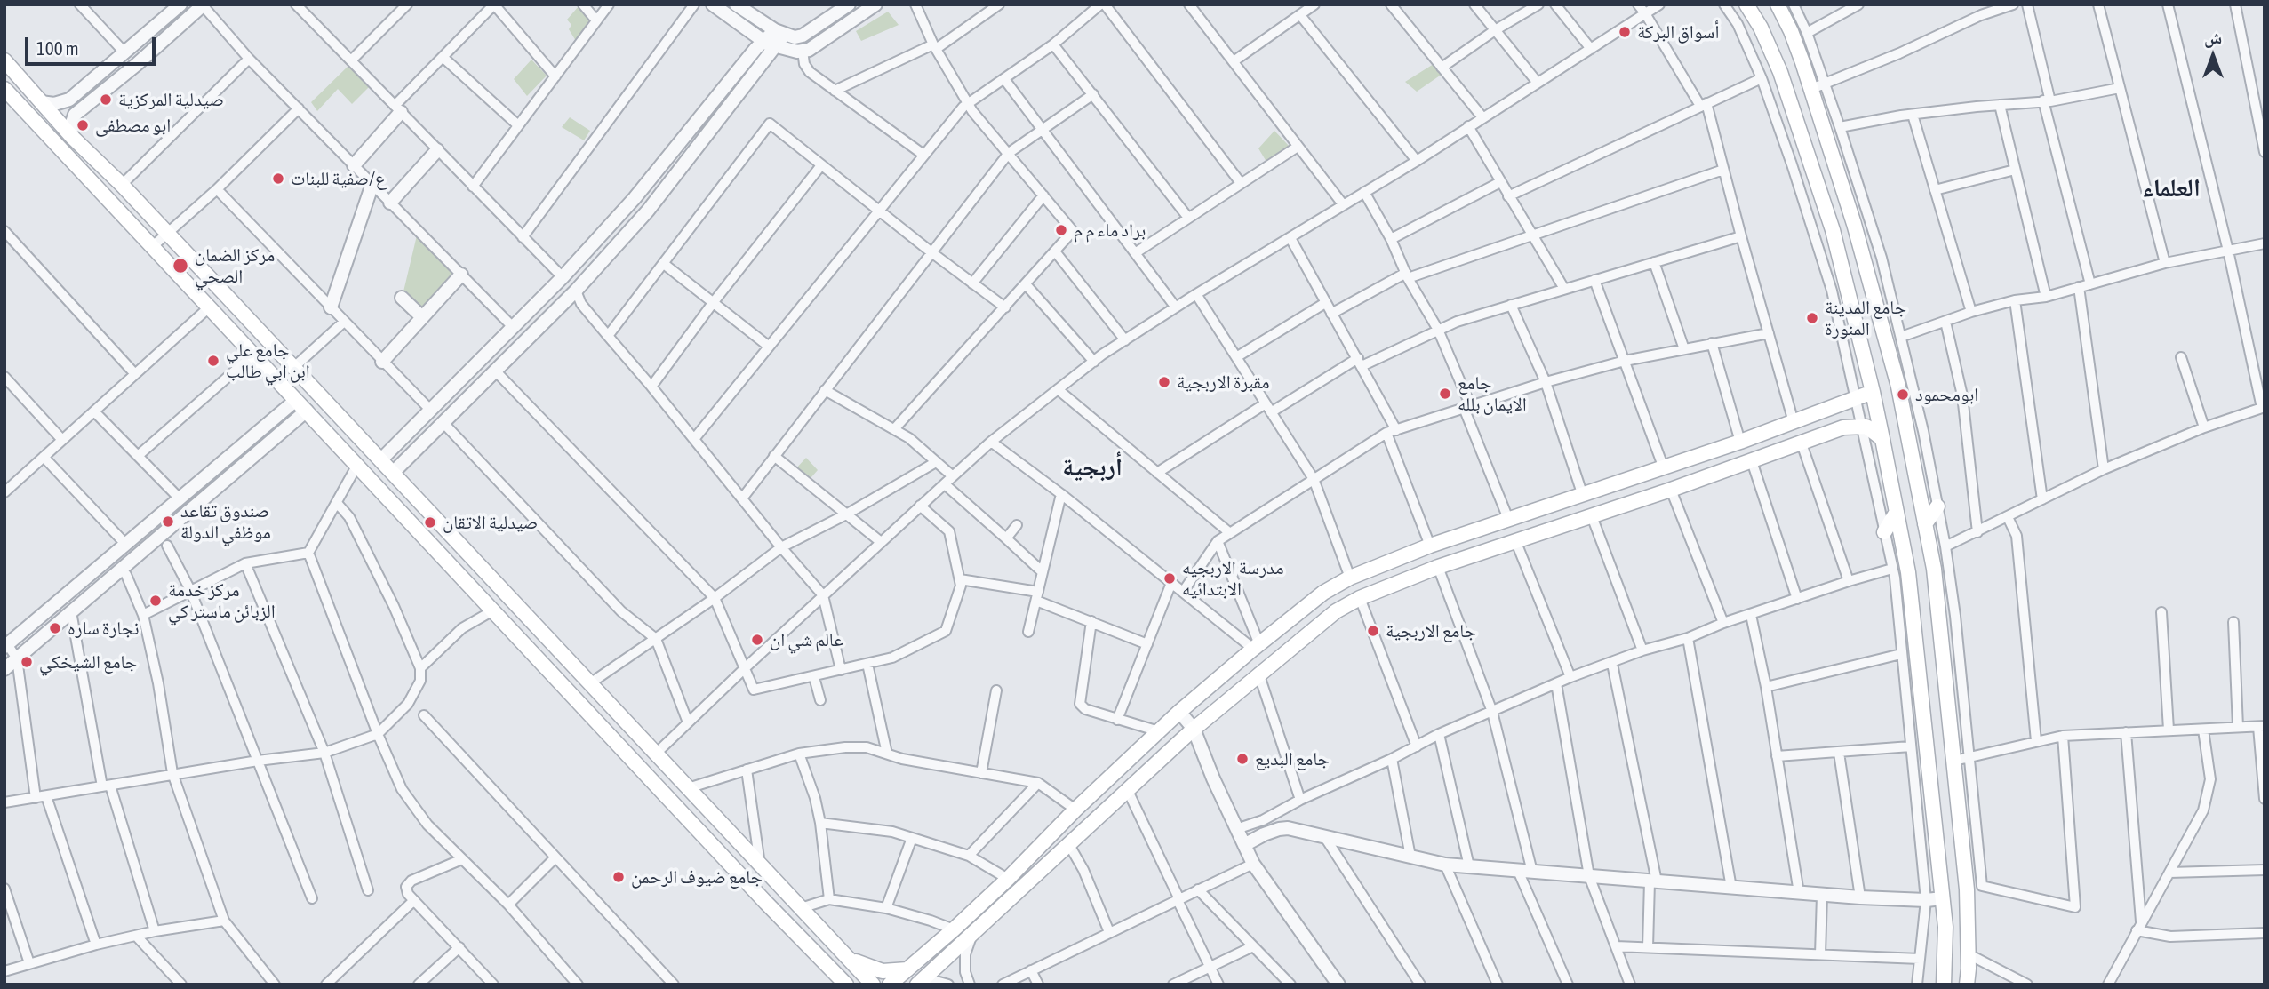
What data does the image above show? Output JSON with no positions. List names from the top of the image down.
{
  "districts": ["العلماء", "أربجية"],
  "places": [
    "أسواق البركة",
    "صيدلية المركزية",
    "ابو مصطفى",
    "ع/صفية للبنات",
    "براد ماء م م",
    "مركز الضمان الصحي",
    "جامع المدينة المنورة",
    "جامع علي ابن ابي طالب",
    "مقبرة الاربجية",
    "جامع الايمان بلله",
    "ابومحمود",
    "صندوق تقاعد موظفي الدولة",
    "صيدلية الاتقان",
    "مدرسة الاربجيه الابتدائيه",
    "مركز خدمة الزبائن ماستر كي",
    "نجارة ساره",
    "جامع الاربجية",
    "عالم شي ان",
    "جامع الشيخكي",
    "جامع البديع",
    "جامع ضيوف الرحمن"
  ],
  "scale_bar": "100 m",
  "north": "top"
}
